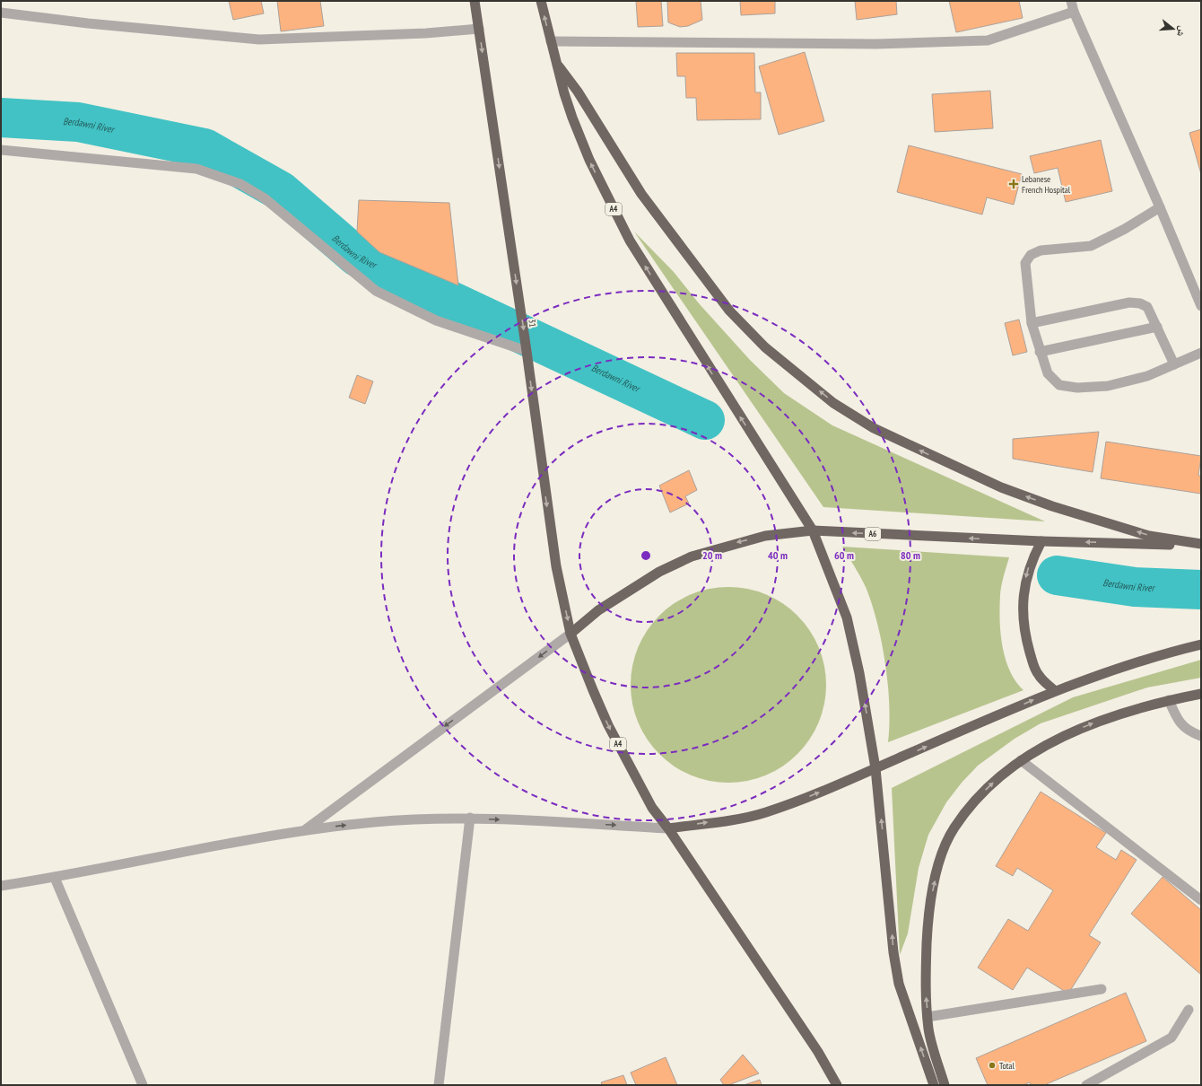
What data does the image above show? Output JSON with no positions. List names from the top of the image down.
{
  "streets": {
    "highway": ["A4", "31", "A6"]
  },
  "crossings": [
    ["A4", "31"],
    ["A4", "A6"]
  ],
  "water": ["Berdawni River"],
  "places": {
    "health": ["Lebanese French Hospital"],
    "other": ["Total"]
  },
  "north": "right",
  "rings": [
    "20 m",
    "40 m",
    "60 m",
    "80 m"
  ]
}
